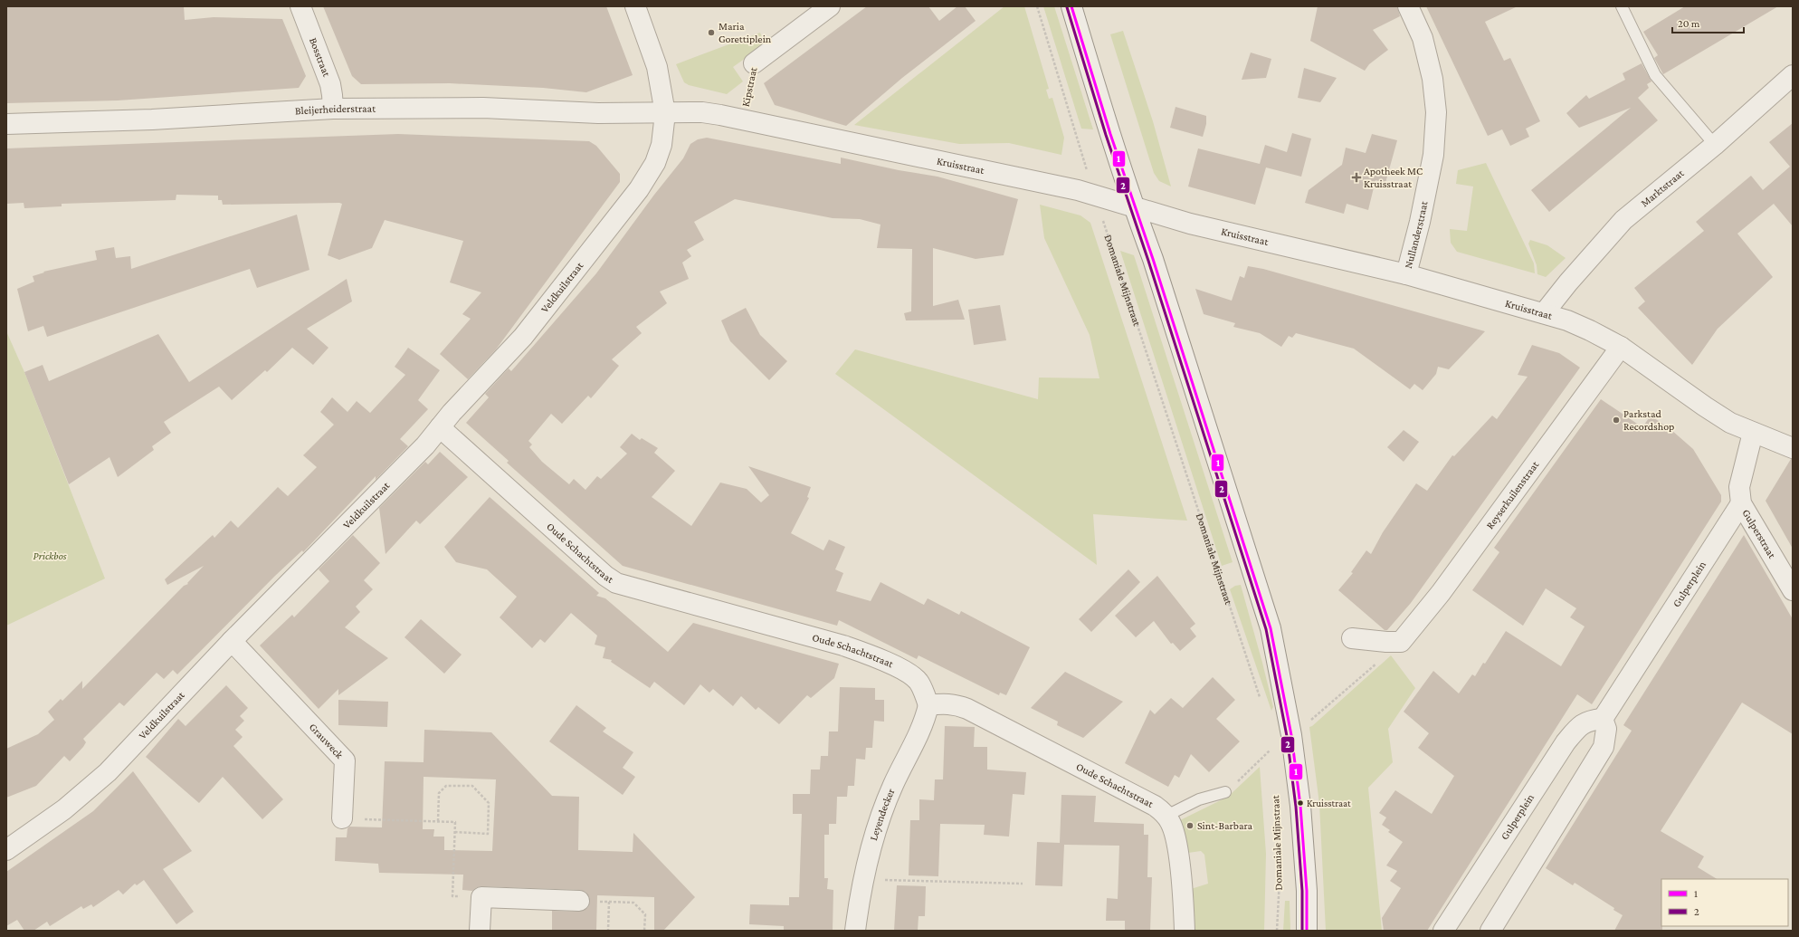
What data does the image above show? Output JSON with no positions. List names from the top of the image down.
{
  "streets": {
    "street": [
      "Bosstraat",
      "Kipstraat",
      "Bleijerheiderstraat",
      "Kruisstraat",
      "Marktstraat",
      "Nullanderstraat",
      "Veldkuilstraat",
      "Reyserkuilenstraat",
      "Gulperstraat",
      "Oude Schachtstraat",
      "Gulperplein",
      "Grauweck",
      "Leyendecker"
    ],
    "path": ["Domaniale Mijnstraat"]
  },
  "crossings": [
    ["Bosstraat", "Bleijerheiderstraat"],
    ["Kipstraat", "Kruisstraat"],
    ["Bleijerheiderstraat", "Kruisstraat"],
    ["Bleijerheiderstraat", "Veldkuilstraat"],
    ["Kruisstraat", "Marktstraat"],
    ["Kruisstraat", "Nullanderstraat"],
    ["Kruisstraat", "Domaniale Mijnstraat"],
    ["Kruisstraat", "Veldkuilstraat"],
    ["Kruisstraat", "Reyserkuilenstraat"],
    ["Kruisstraat", "Gulperstraat"],
    ["Veldkuilstraat", "Oude Schachtstraat"],
    ["Veldkuilstraat", "Grauweck"],
    ["Gulperstraat", "Gulperplein"],
    ["Oude Schachtstraat", "Leyendecker"]
  ],
  "parks": ["Prickbos"],
  "places": {
    "other": [
      "Maria Gorettiplein",
      "Parkstad Recordshop",
      "Kruisstraat",
      "Sint-Barbara"
    ],
    "health": ["Apotheek MC Kruisstraat"]
  },
  "lines": ["transit line 1", "transit line 2"],
  "legend": ["1", "2"],
  "scale_bar": "20 m"
}
